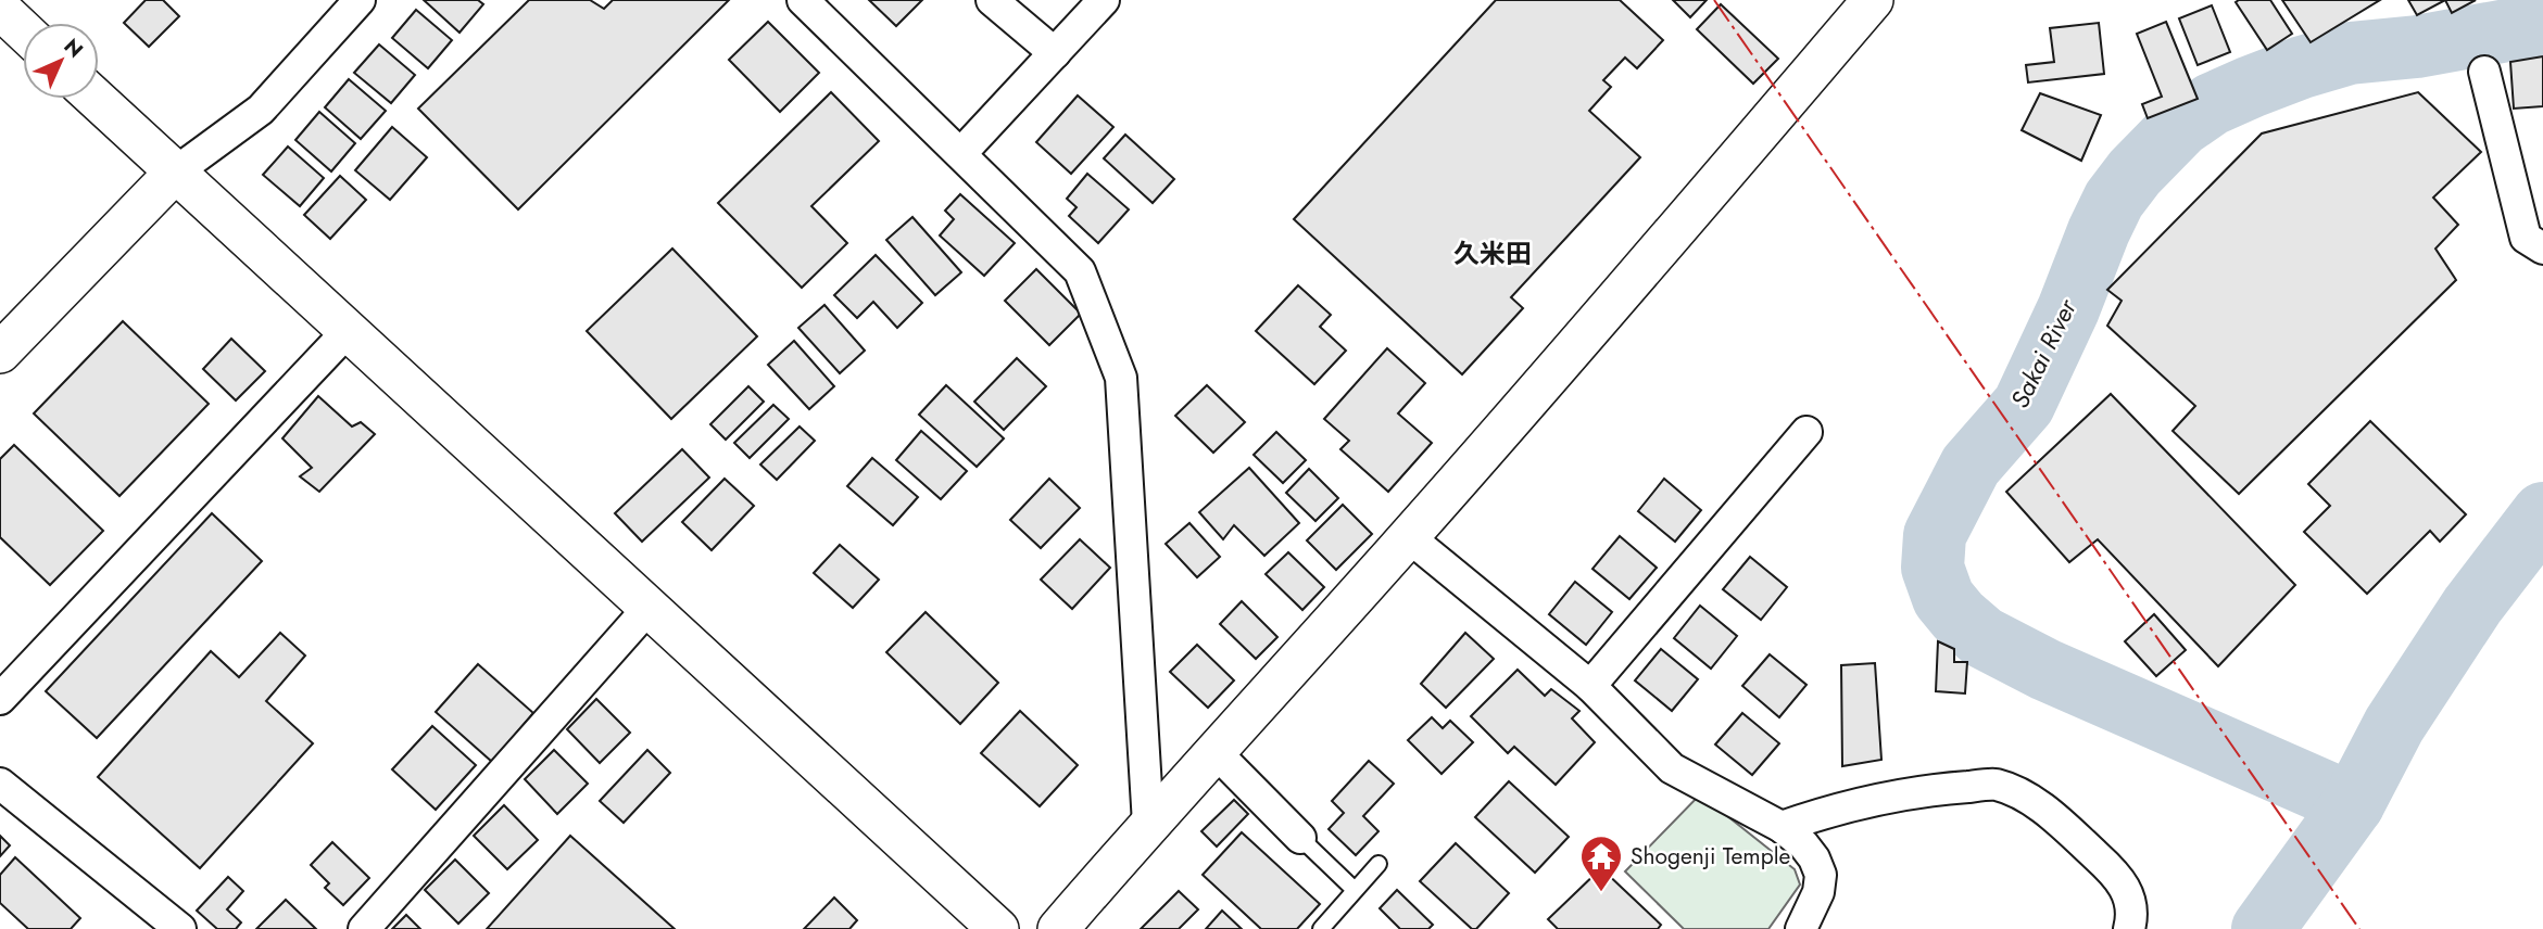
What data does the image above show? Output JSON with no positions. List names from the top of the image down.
{
  "districts": ["久米田"],
  "water": ["Sakai River"],
  "places": {
    "temple": ["Shogenji Temple"]
  },
  "north": "top right"
}
